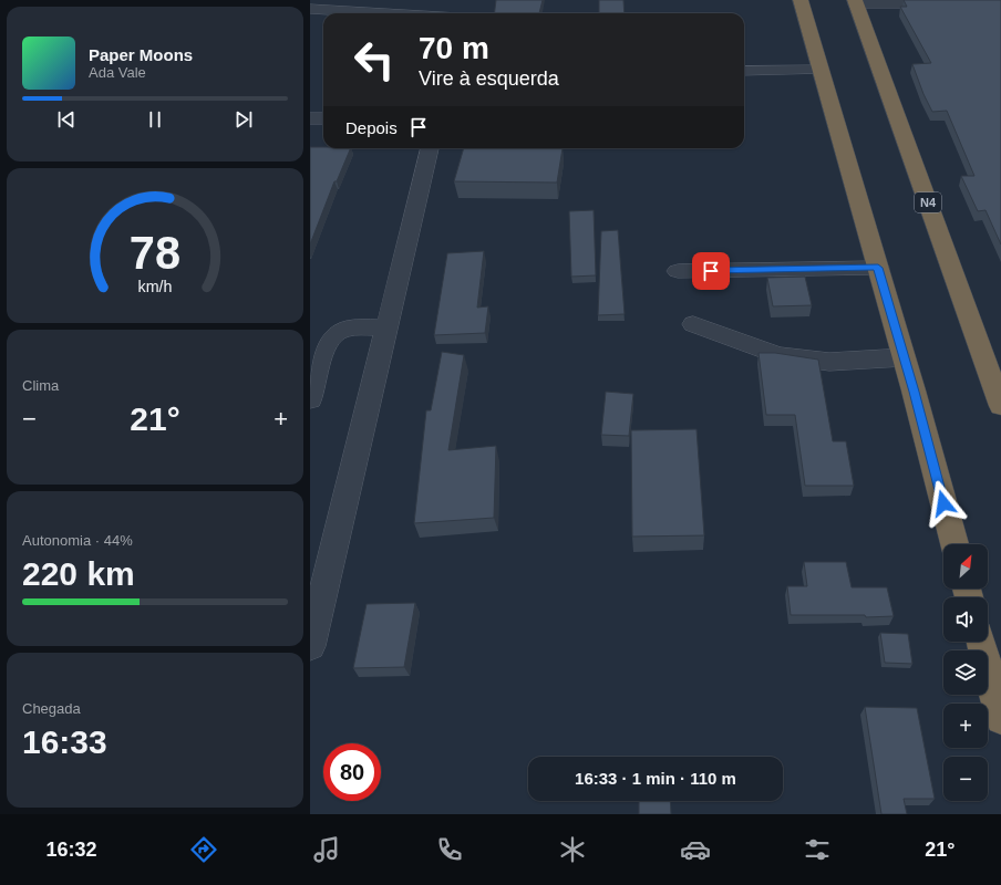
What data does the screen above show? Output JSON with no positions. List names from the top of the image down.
{
  "streets": {
    "highway": ["N4"]
  },
  "north": "top right",
  "page": {
    "turn": ["70 m", "Vire à esquerda"],
    "song": ["Paper Moons", "Ada Vale"],
    "then": "Depois",
    "tile": [
      "Clima",
      ["Autonomia · 44%", "220 km"],
      ["Chegada", "16:33"]
    ],
    "heat": ["−", "21°", "+"],
    "map_buttons": ["+", "−"],
    "limit": "80",
    "trip": "16:33 · 1 min · 110 m",
    "tabs": ["16:32", "21°"],
    "gauge": ["78", "km/h"]
  }
}
